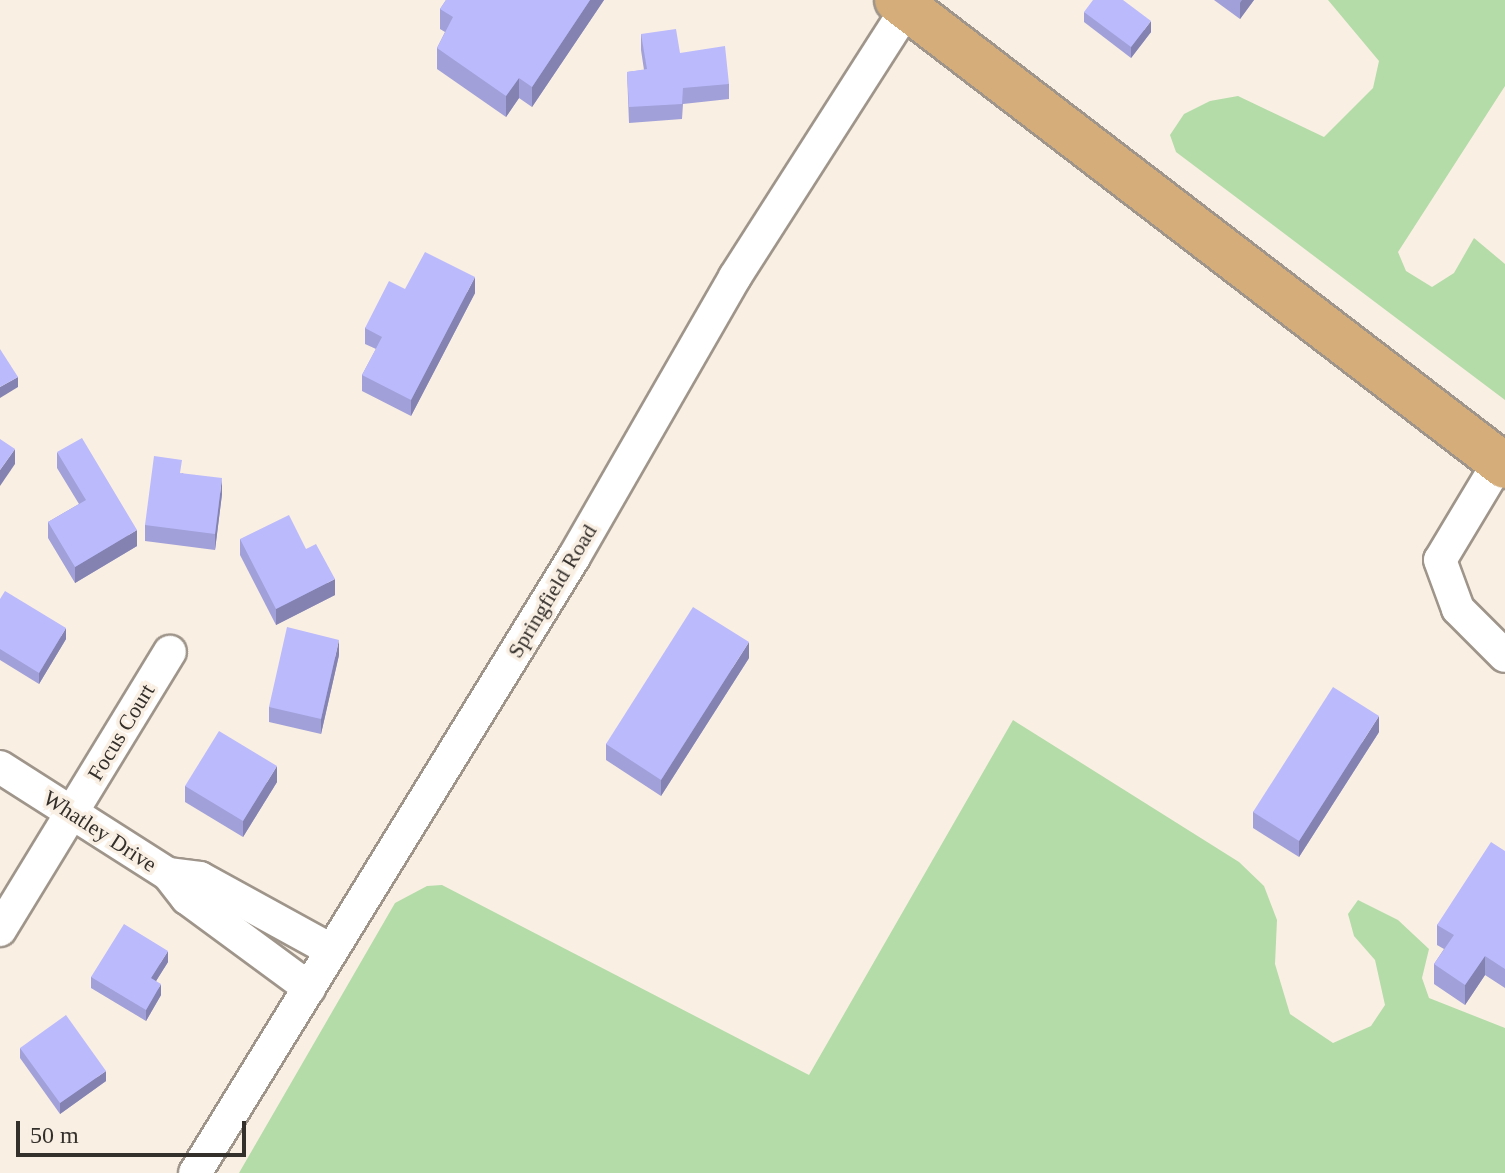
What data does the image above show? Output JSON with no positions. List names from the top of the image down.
{
  "streets": {
    "street": ["Springfield Road", "Focus Court", "Whatley Drive"]
  },
  "crossings": [
    ["Springfield Road", "Whatley Drive"],
    ["Focus Court", "Whatley Drive"]
  ],
  "scale_bar": "50 m"
}
